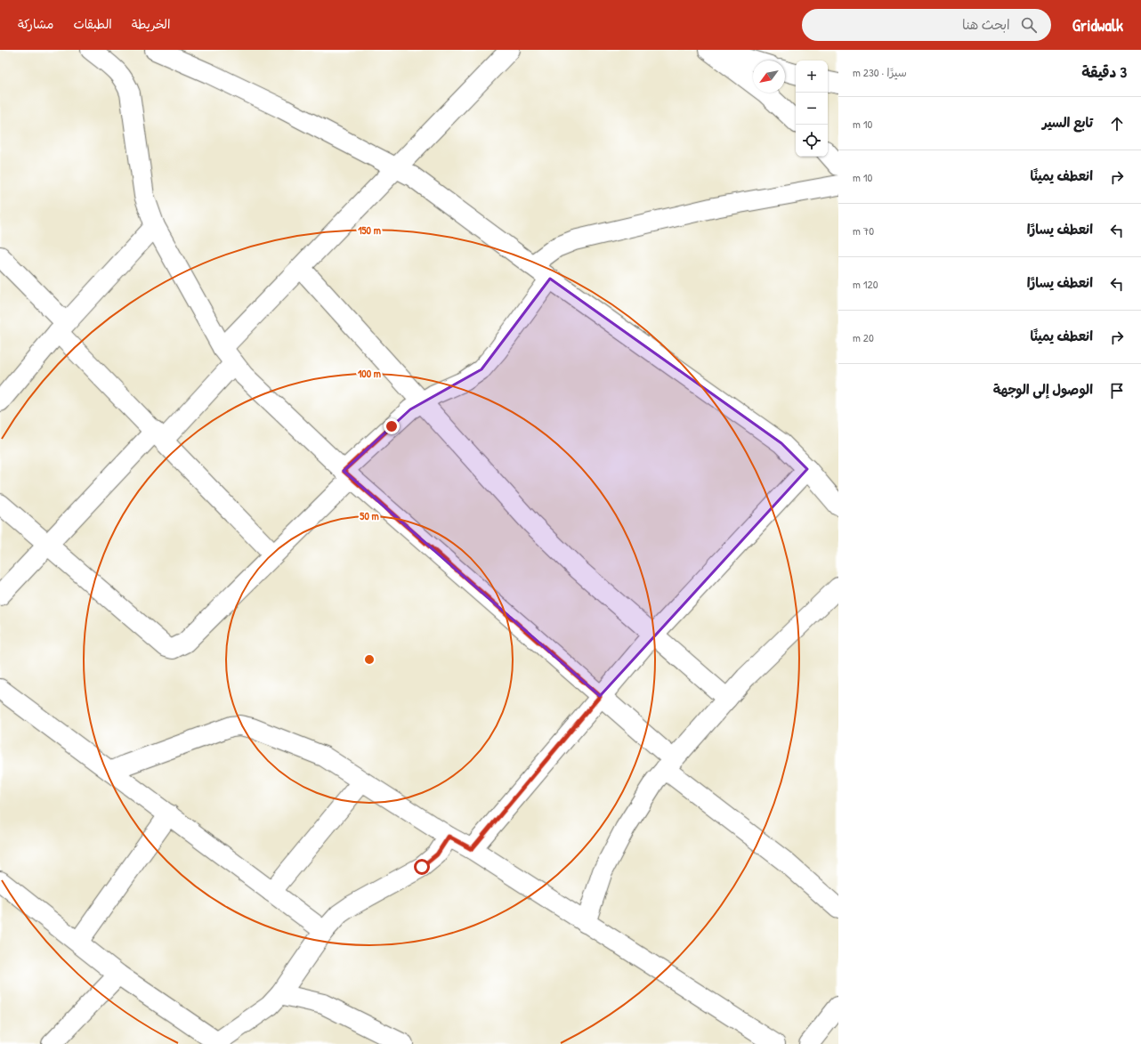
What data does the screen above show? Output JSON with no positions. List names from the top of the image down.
{
  "north": "bottom left",
  "page": {
    "header": "Gridwalk",
    "search": "ابحث هنا",
    "nav": ["الخريطة", "الطبقات", "مشاركة"],
    "heading": ["3 دقيقة", "سيرًا · 230 m"],
    "map_buttons": ["+", "−"],
    "list": [
      ["تابع السير", "10 m"],
      ["انعطف يمينًا", "10 m"],
      ["انعطف يسارًا", "70 m"],
      ["انعطف يسارًا", "120 m"],
      ["انعطف يمينًا", "20 m"],
      "الوصول إلى الوجهة"
    ]
  },
  "rings": ["150 m", "100 m", "50 m"]
}
